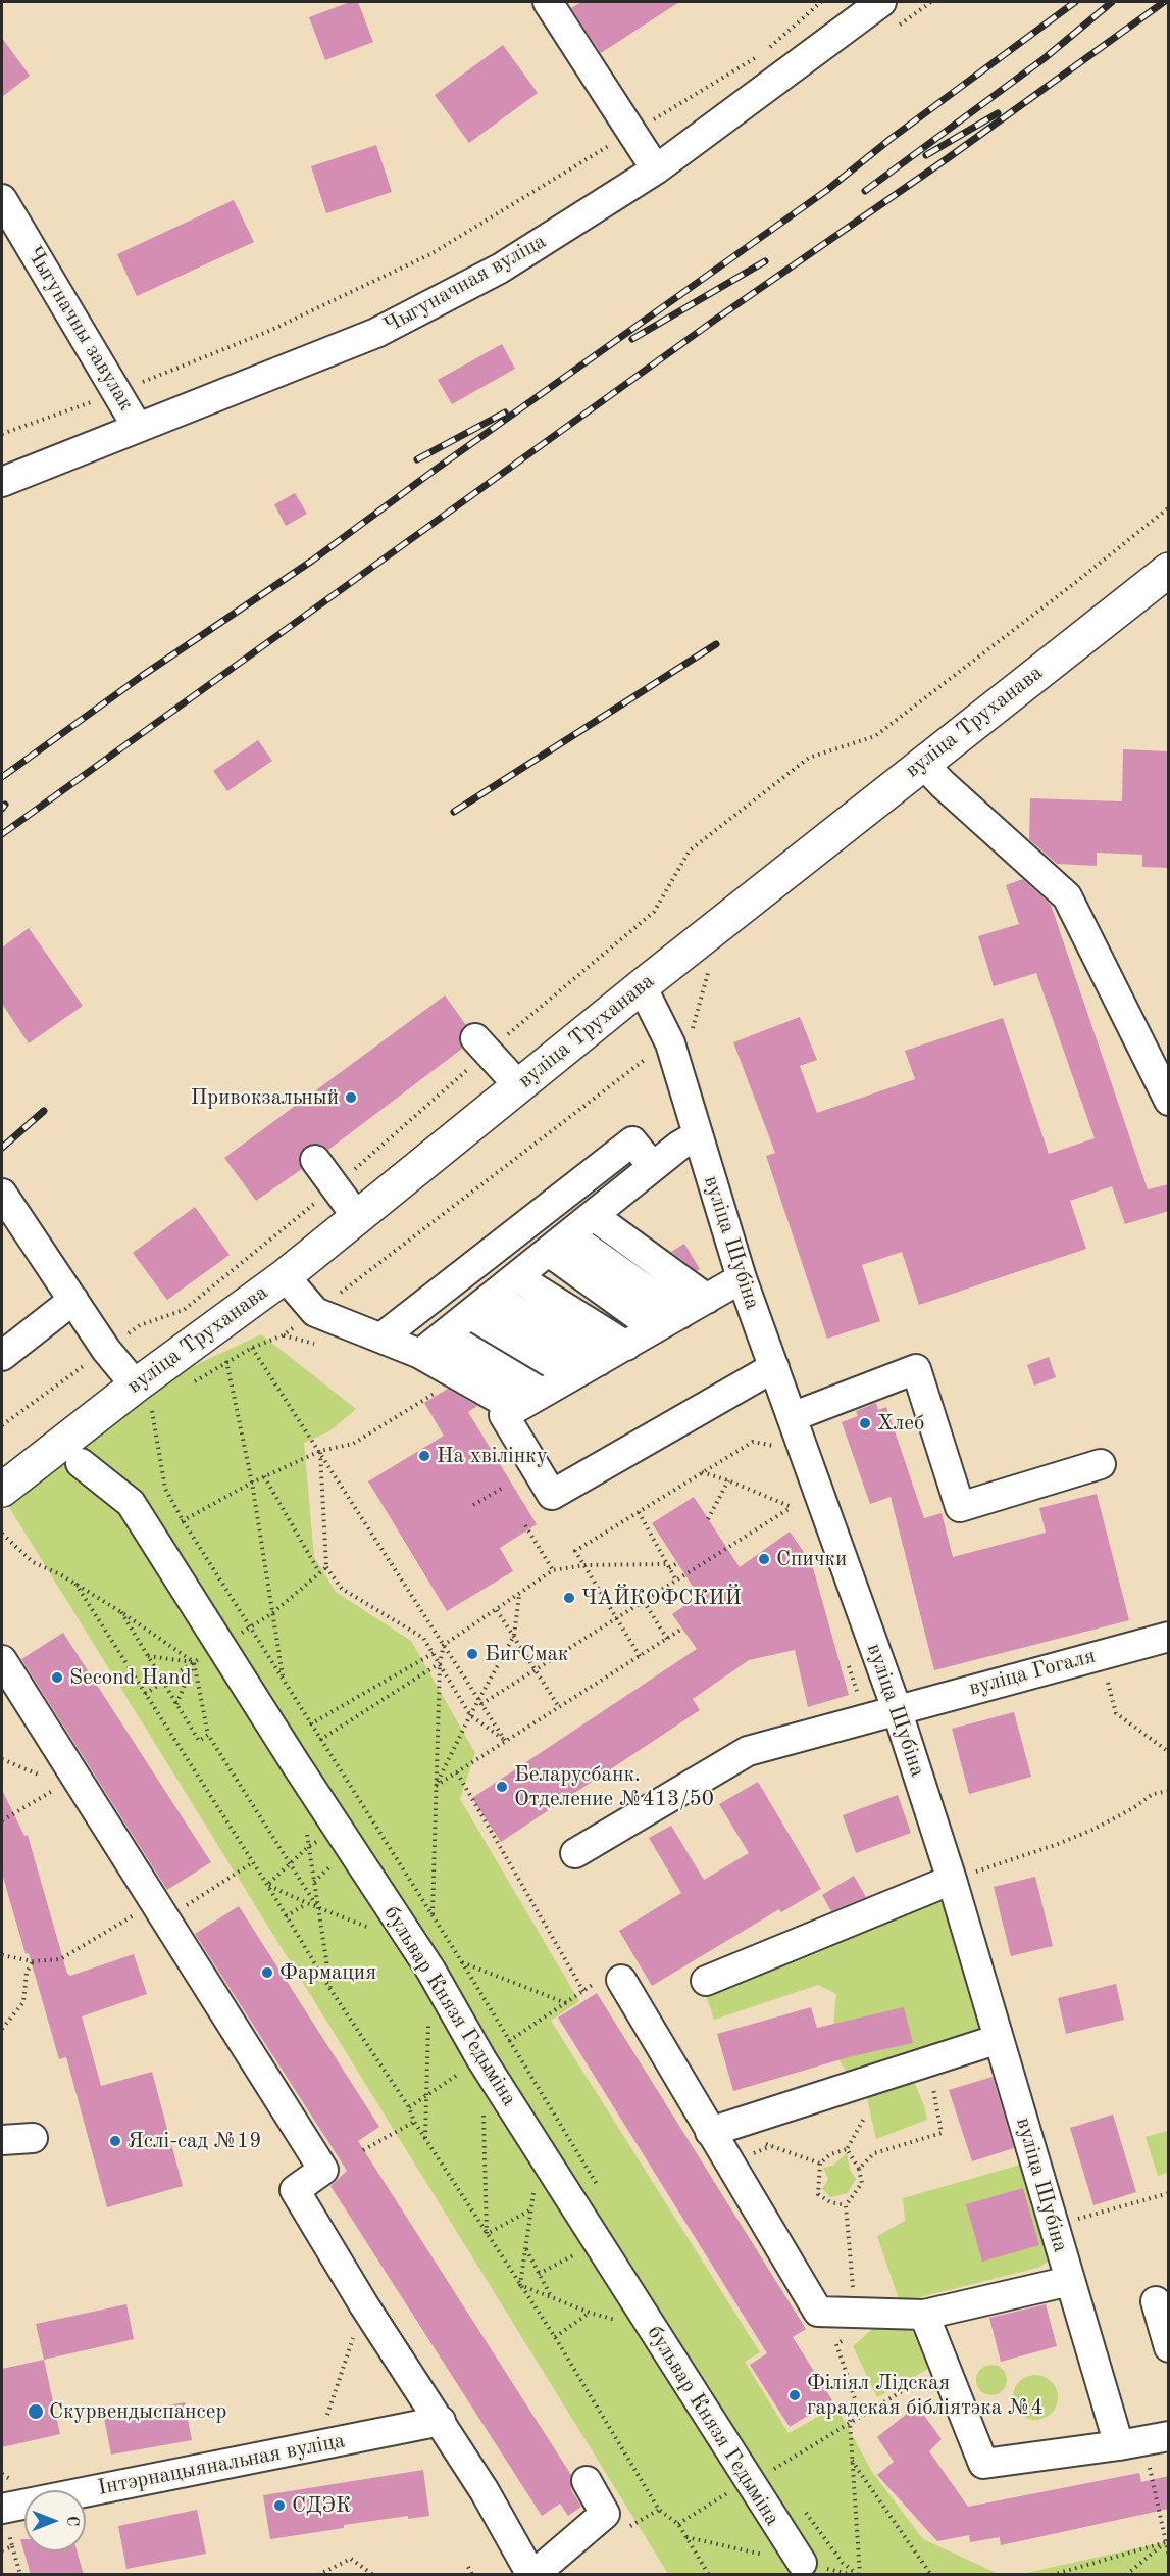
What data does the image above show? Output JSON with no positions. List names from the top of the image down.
{
  "streets": {
    "main road": ["вуліца Труханава"],
    "street": [
      "Чыгуначная вуліца",
      "Чыгуначны завулак",
      "вуліца Шубіна",
      "вуліца Гогаля",
      "бульвар Князя Гедыміна",
      "Інтэрнацыянальная вуліца"
    ]
  },
  "crossings": [
    ["Чыгуначная вуліца", "Чыгуначны завулак"],
    ["вуліца Труханава", "вуліца Шубіна"],
    ["вуліца Шубіна", "вуліца Гогаля"]
  ],
  "places": [
    "Привокзальный",
    "Хлеб",
    "На хвілінку",
    "Спички",
    "ЧАЙКОФСКИЙ",
    "БигСмак",
    "Second Hand",
    "Беларусбанк. Отделение №413/50",
    "Фармация",
    "Яслі-сад №19",
    "Філіял Лідская гарадская бібліятэка №4",
    "Скурвендыспансер",
    "СДЭК"
  ],
  "north": "right"
}
